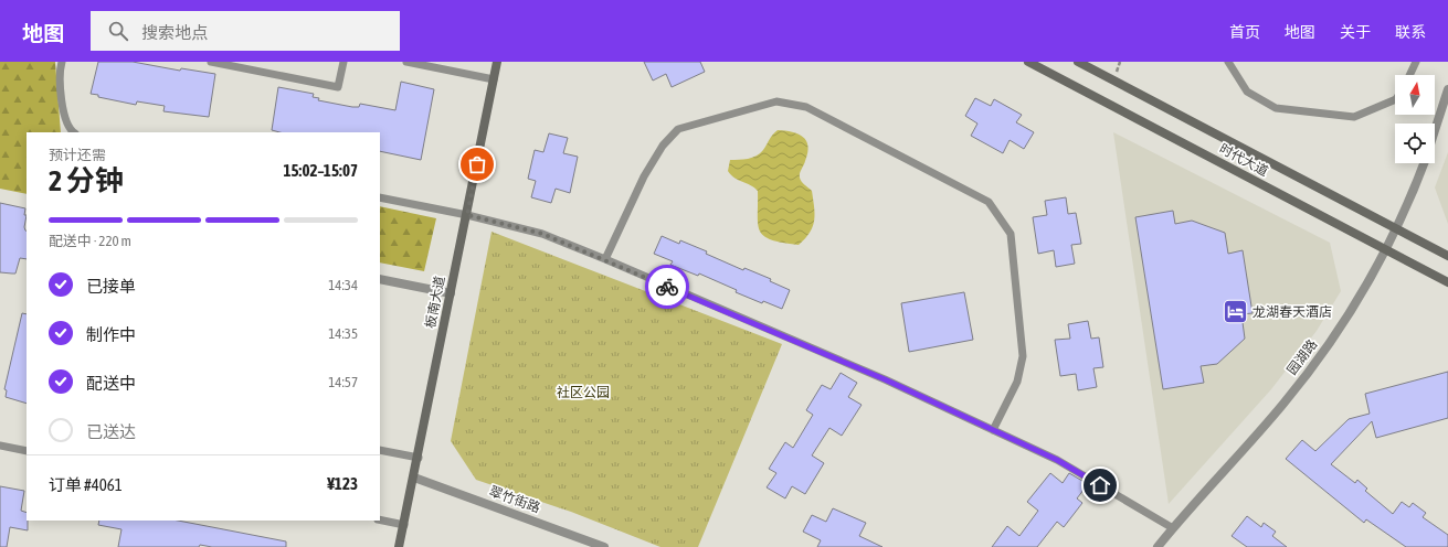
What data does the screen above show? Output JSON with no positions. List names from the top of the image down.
{
  "streets": {
    "main road": ["时代大道", "板南大道"],
    "street": ["园湖路", "翠竹街路"]
  },
  "crossings": [
    ["时代大道", "园湖路"],
    ["板南大道", "翠竹街路"]
  ],
  "parks": ["社区公园"],
  "places": {
    "hotel": ["龙湖春天酒店"]
  },
  "north": "top",
  "page": {
    "header": "地图",
    "search": "搜索地点",
    "nav": [
      "首页",
      "地图",
      "关于",
      "联系"
    ],
    "heading": ["2 分钟", "预计还需", "15:02–15:07"],
    "panel": ["订单 #4061", "¥123"],
    "bar": "配送中 · 220 m",
    "list": [
      ["已接单", "14:34"],
      ["制作中", "14:35"],
      ["配送中", "14:57"],
      "已送达"
    ]
  }
}
